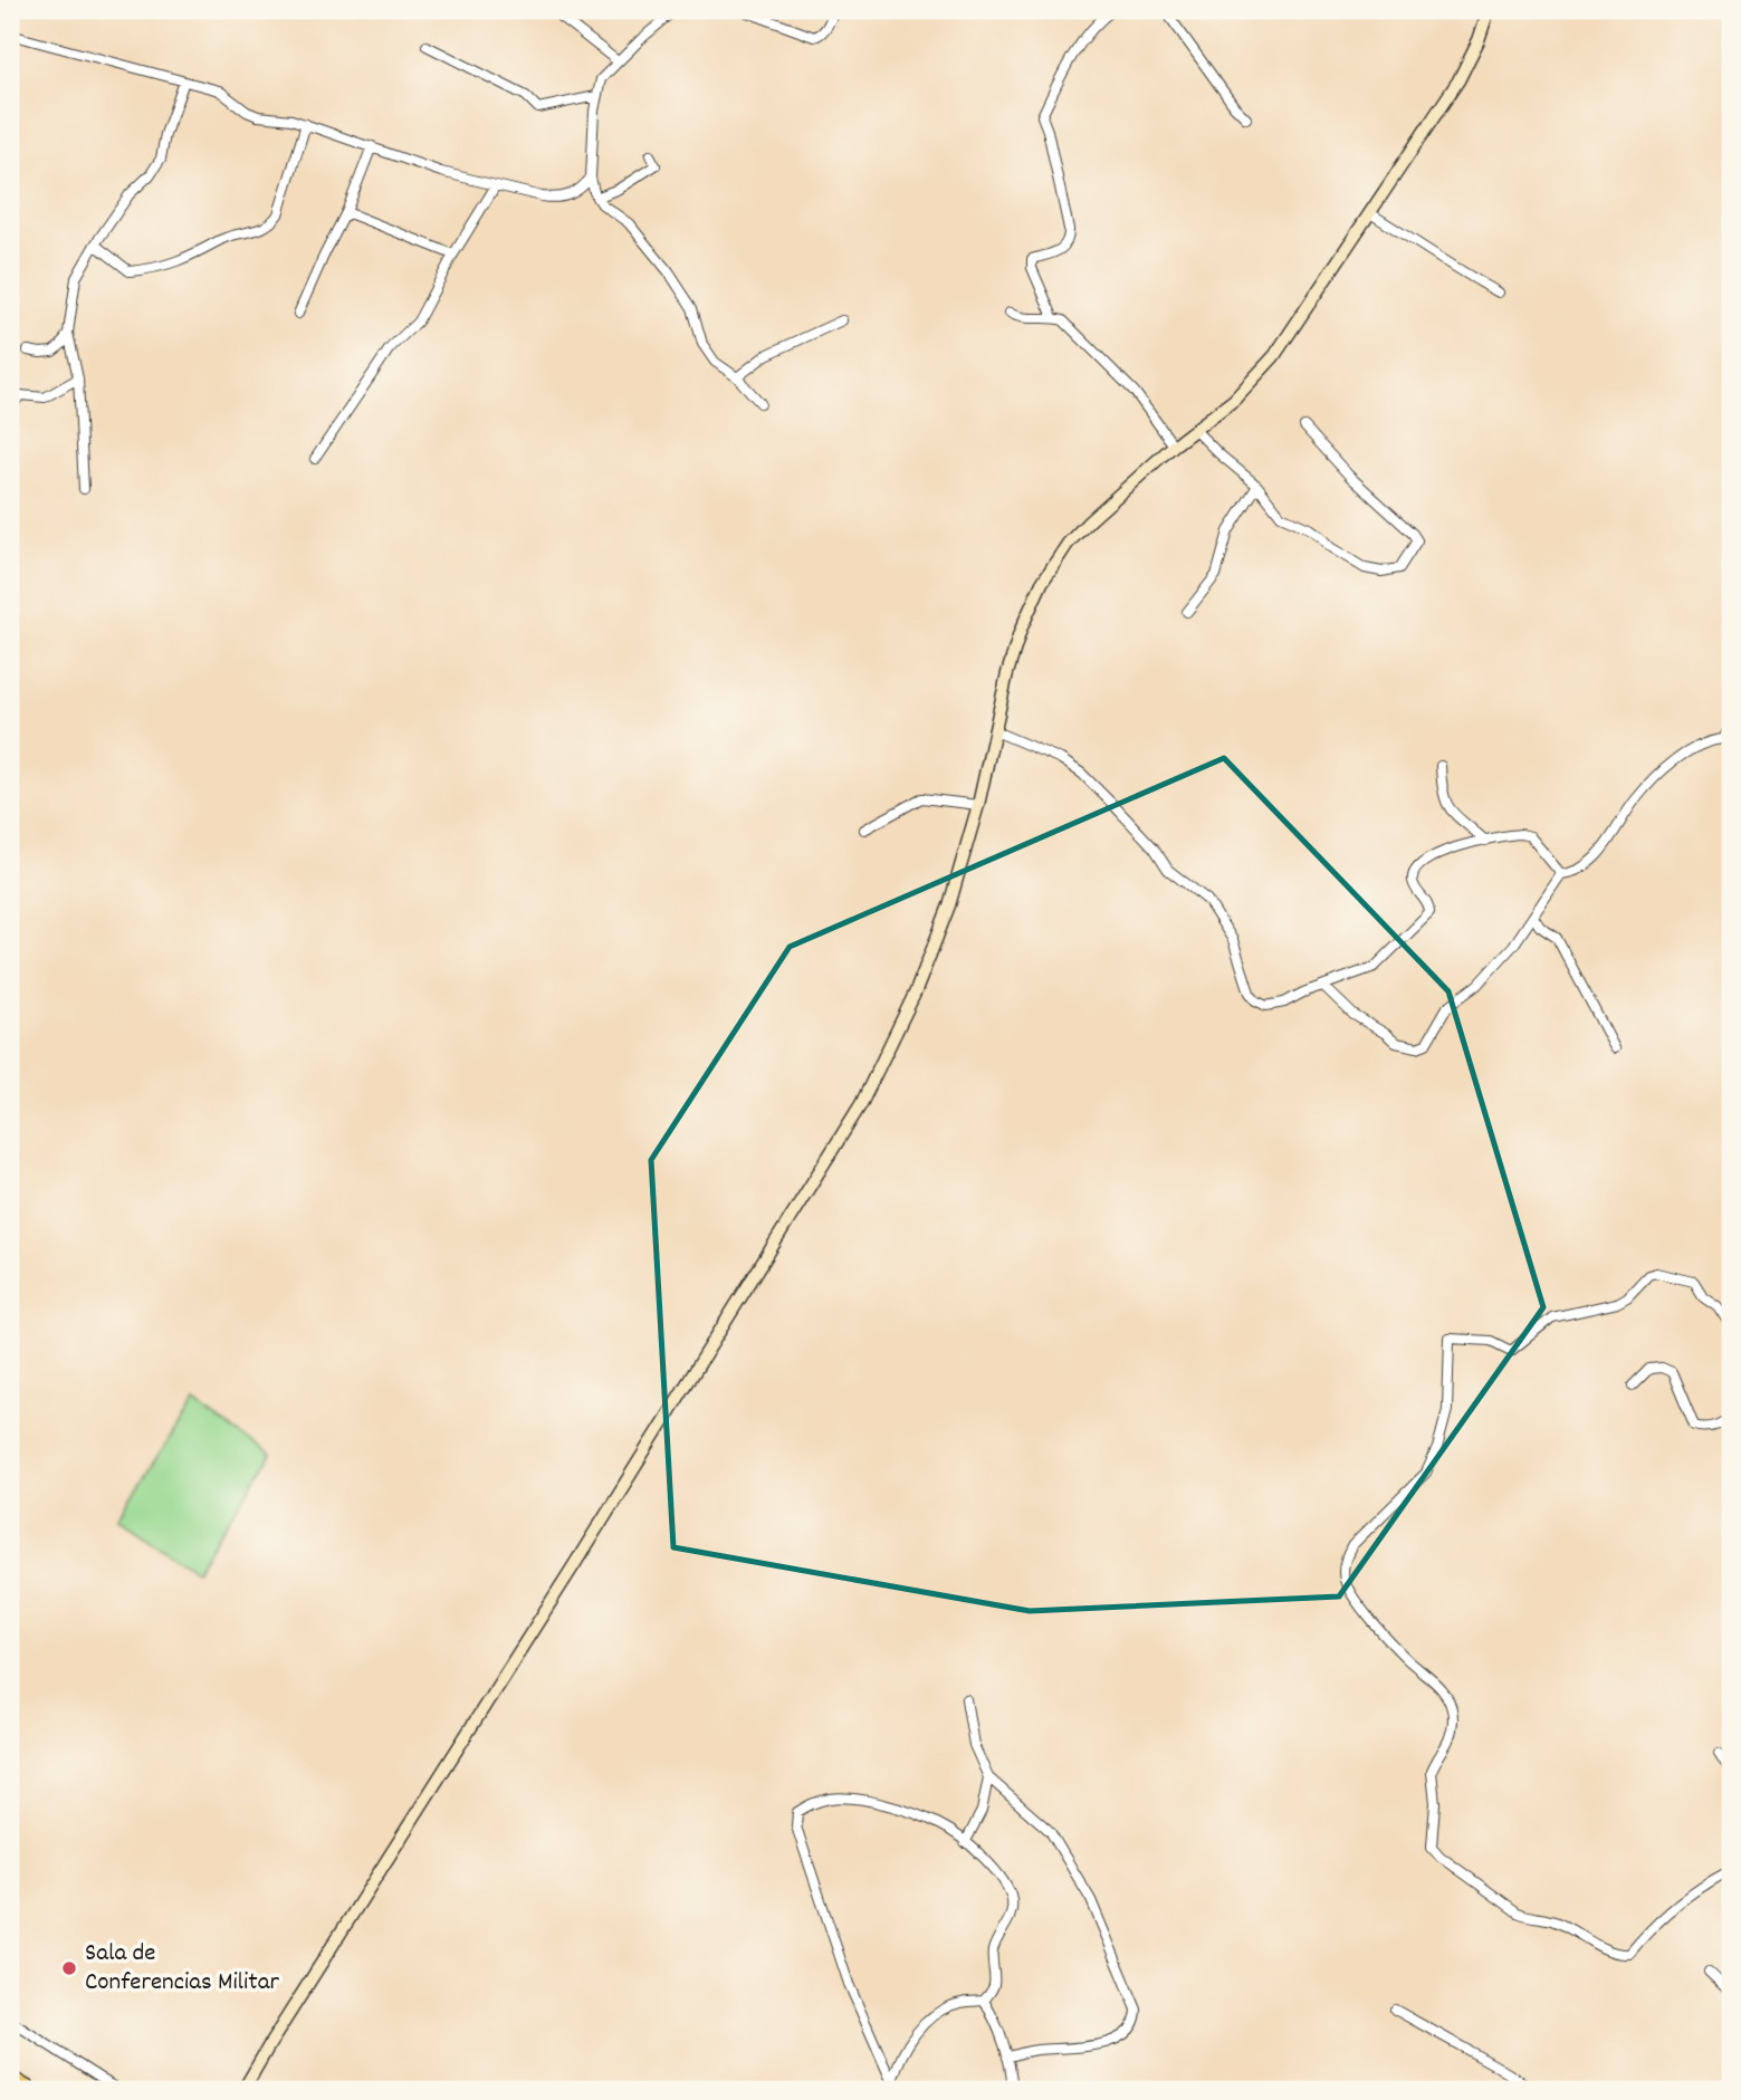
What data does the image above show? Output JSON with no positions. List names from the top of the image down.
{
  "places": ["Sala de Conferencias Militar"]
}
